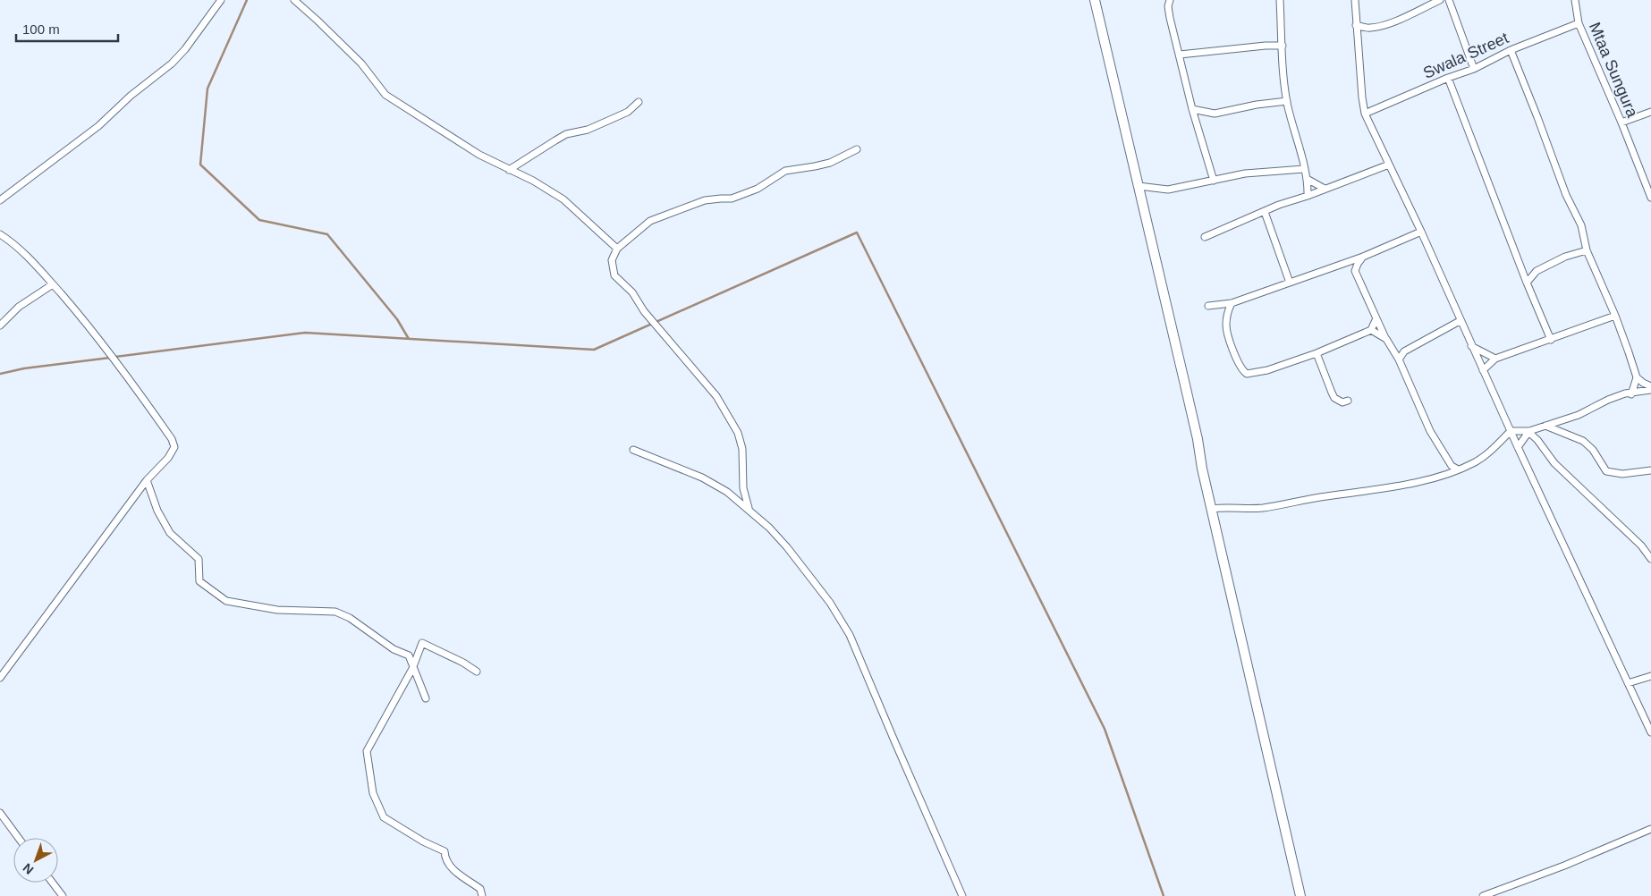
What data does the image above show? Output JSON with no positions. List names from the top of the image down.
{
  "streets": {
    "street": ["Swala Street", "Mtaa Sungura"]
  },
  "crossings": [
    ["Swala Street", "Mtaa Sungura"]
  ],
  "scale_bar": "100 m",
  "north": "bottom left"
}
